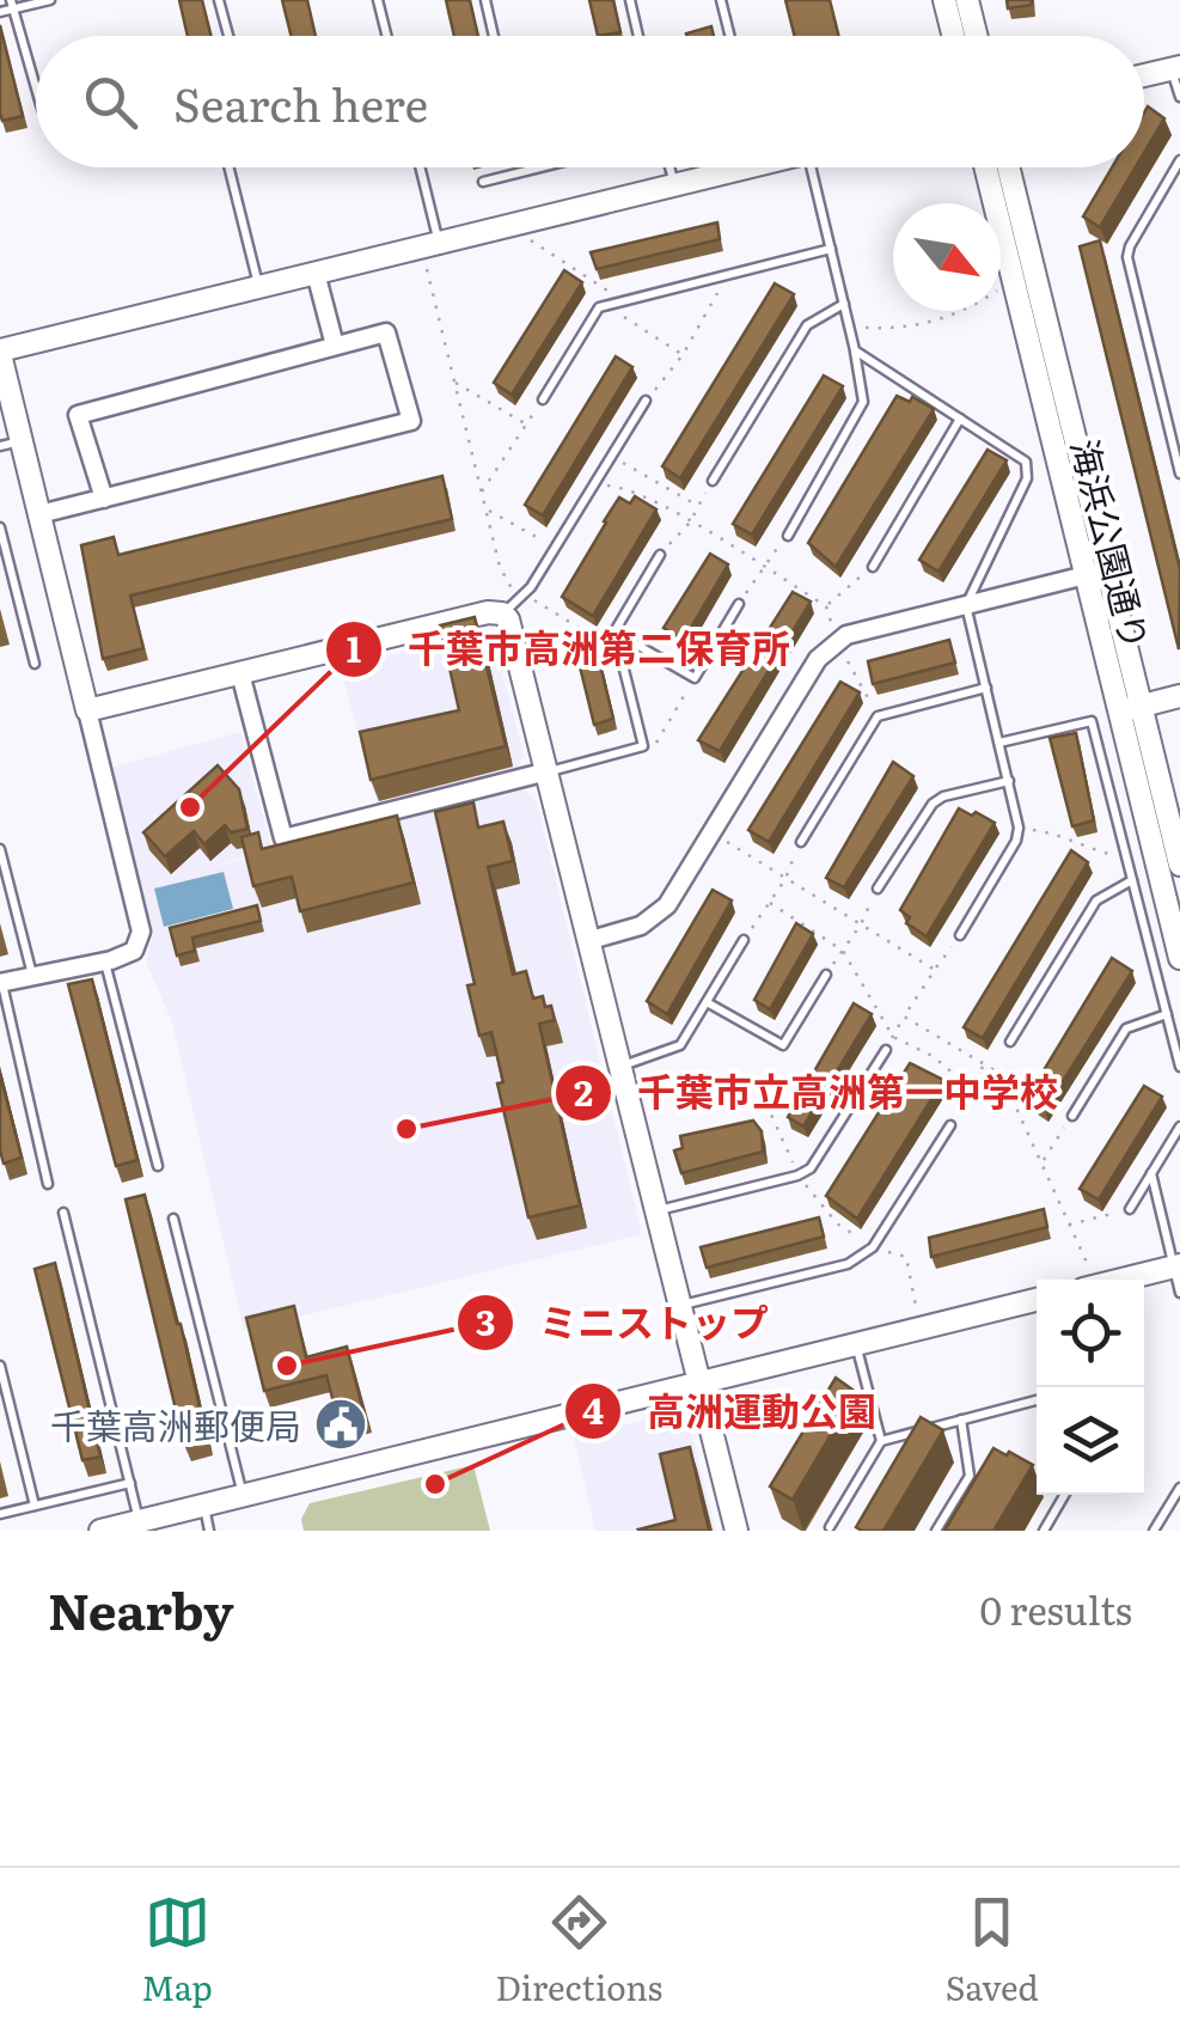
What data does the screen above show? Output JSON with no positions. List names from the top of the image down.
{
  "streets": {
    "street": ["海浜公園通り"]
  },
  "places": {
    "other": [
      "千葉市高洲第二保育所",
      "千葉市立高洲第一中学校",
      "ミニストップ",
      "高洲運動公園"
    ],
    "public building": ["千葉高洲郵便局"]
  },
  "north": "bottom right",
  "page": {
    "search": "Search here",
    "heading": ["Nearby", "0 results"],
    "nav": ["Map", "Directions", "Saved"]
  }
}
